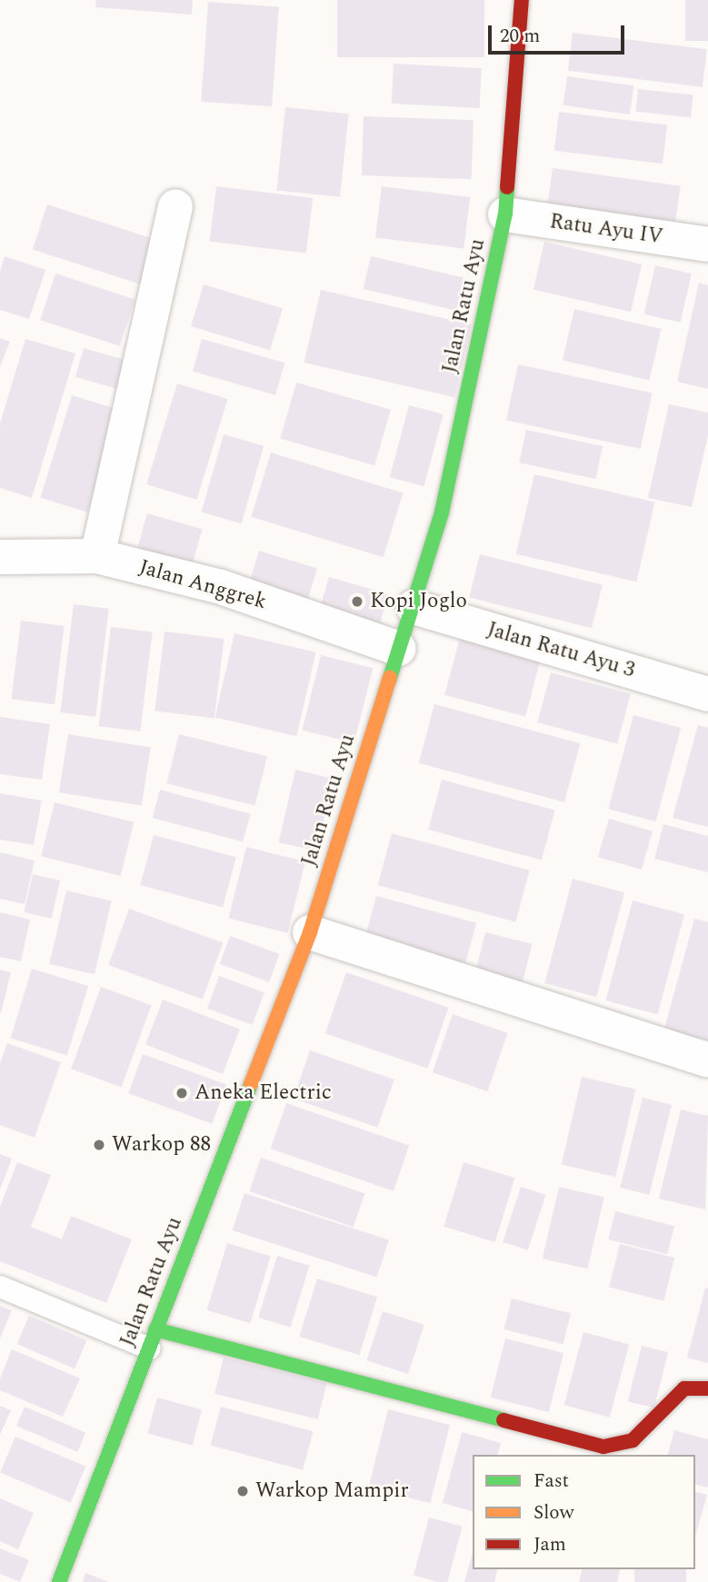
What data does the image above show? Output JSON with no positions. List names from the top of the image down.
{
  "streets": {
    "street": [
      "Ratu Ayu IV",
      "Jalan Ratu Ayu",
      "Jalan Anggrek",
      "Jalan Ratu Ayu 3"
    ]
  },
  "crossings": [
    ["Ratu Ayu IV", "Jalan Ratu Ayu"],
    ["Jalan Ratu Ayu", "Jalan Anggrek"],
    ["Jalan Ratu Ayu", "Jalan Ratu Ayu 3"]
  ],
  "places": [
    "Kopi Joglo",
    "Aneka Electric",
    "Warkop 88",
    "Warkop Mampir"
  ],
  "legend": ["Fast", "Slow", "Jam"],
  "scale_bar": "20 m"
}
